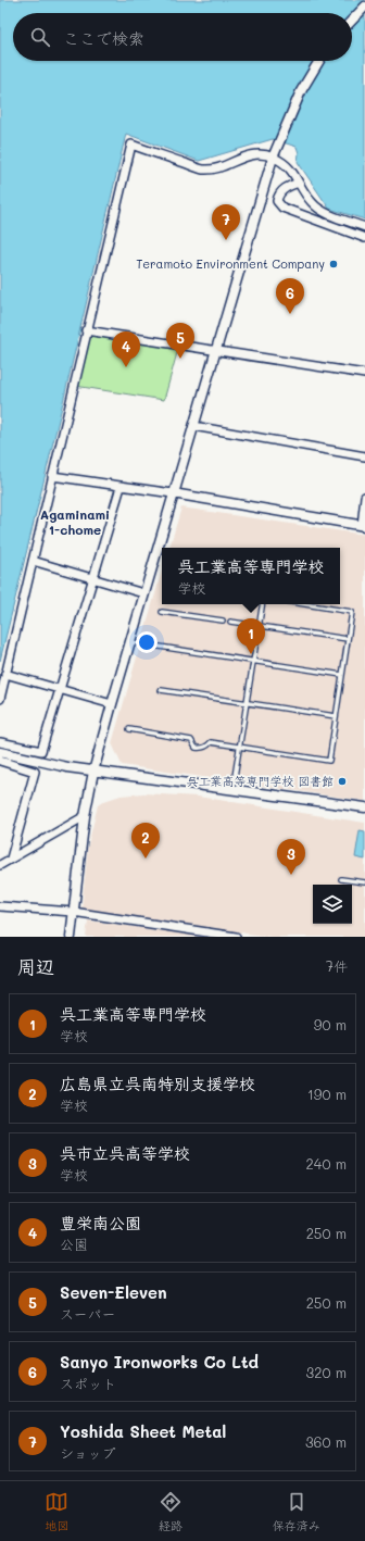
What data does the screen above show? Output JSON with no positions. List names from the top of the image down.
{
  "districts": ["Agaminami 1-chome"],
  "places": ["Teramoto Environment Company", "呉工業高等専門学校 図書館"],
  "page": {
    "search": "ここで検索",
    "pins": [
      "7",
      "6",
      "5",
      "4",
      "1",
      "2",
      "3"
    ],
    "popup": ["呉工業高等専門学校", "学校"],
    "heading": ["周辺", "7件"],
    "list": [
      {
        "mark": "1",
        "name": "呉工業高等専門学校",
        "note": "学校",
        "value": "90 m"
      },
      {
        "mark": "2",
        "name": "広島県立呉南特別支援学校",
        "note": "学校",
        "value": "190 m"
      },
      {
        "mark": "3",
        "name": "呉市立呉高等学校",
        "note": "学校",
        "value": "240 m"
      },
      {
        "mark": "4",
        "name": "豊栄南公園",
        "note": "公園",
        "value": "250 m"
      },
      {
        "mark": "5",
        "name": "Seven-Eleven",
        "note": "スーパー",
        "value": "250 m"
      },
      {
        "mark": "6",
        "name": "Sanyo Ironworks Co Ltd",
        "note": "スポット",
        "value": "320 m"
      },
      {
        "mark": "7",
        "name": "Yoshida Sheet Metal",
        "note": "ショップ",
        "value": "360 m"
      }
    ],
    "nav": ["地図", "経路", "保存済み"]
  }
}
